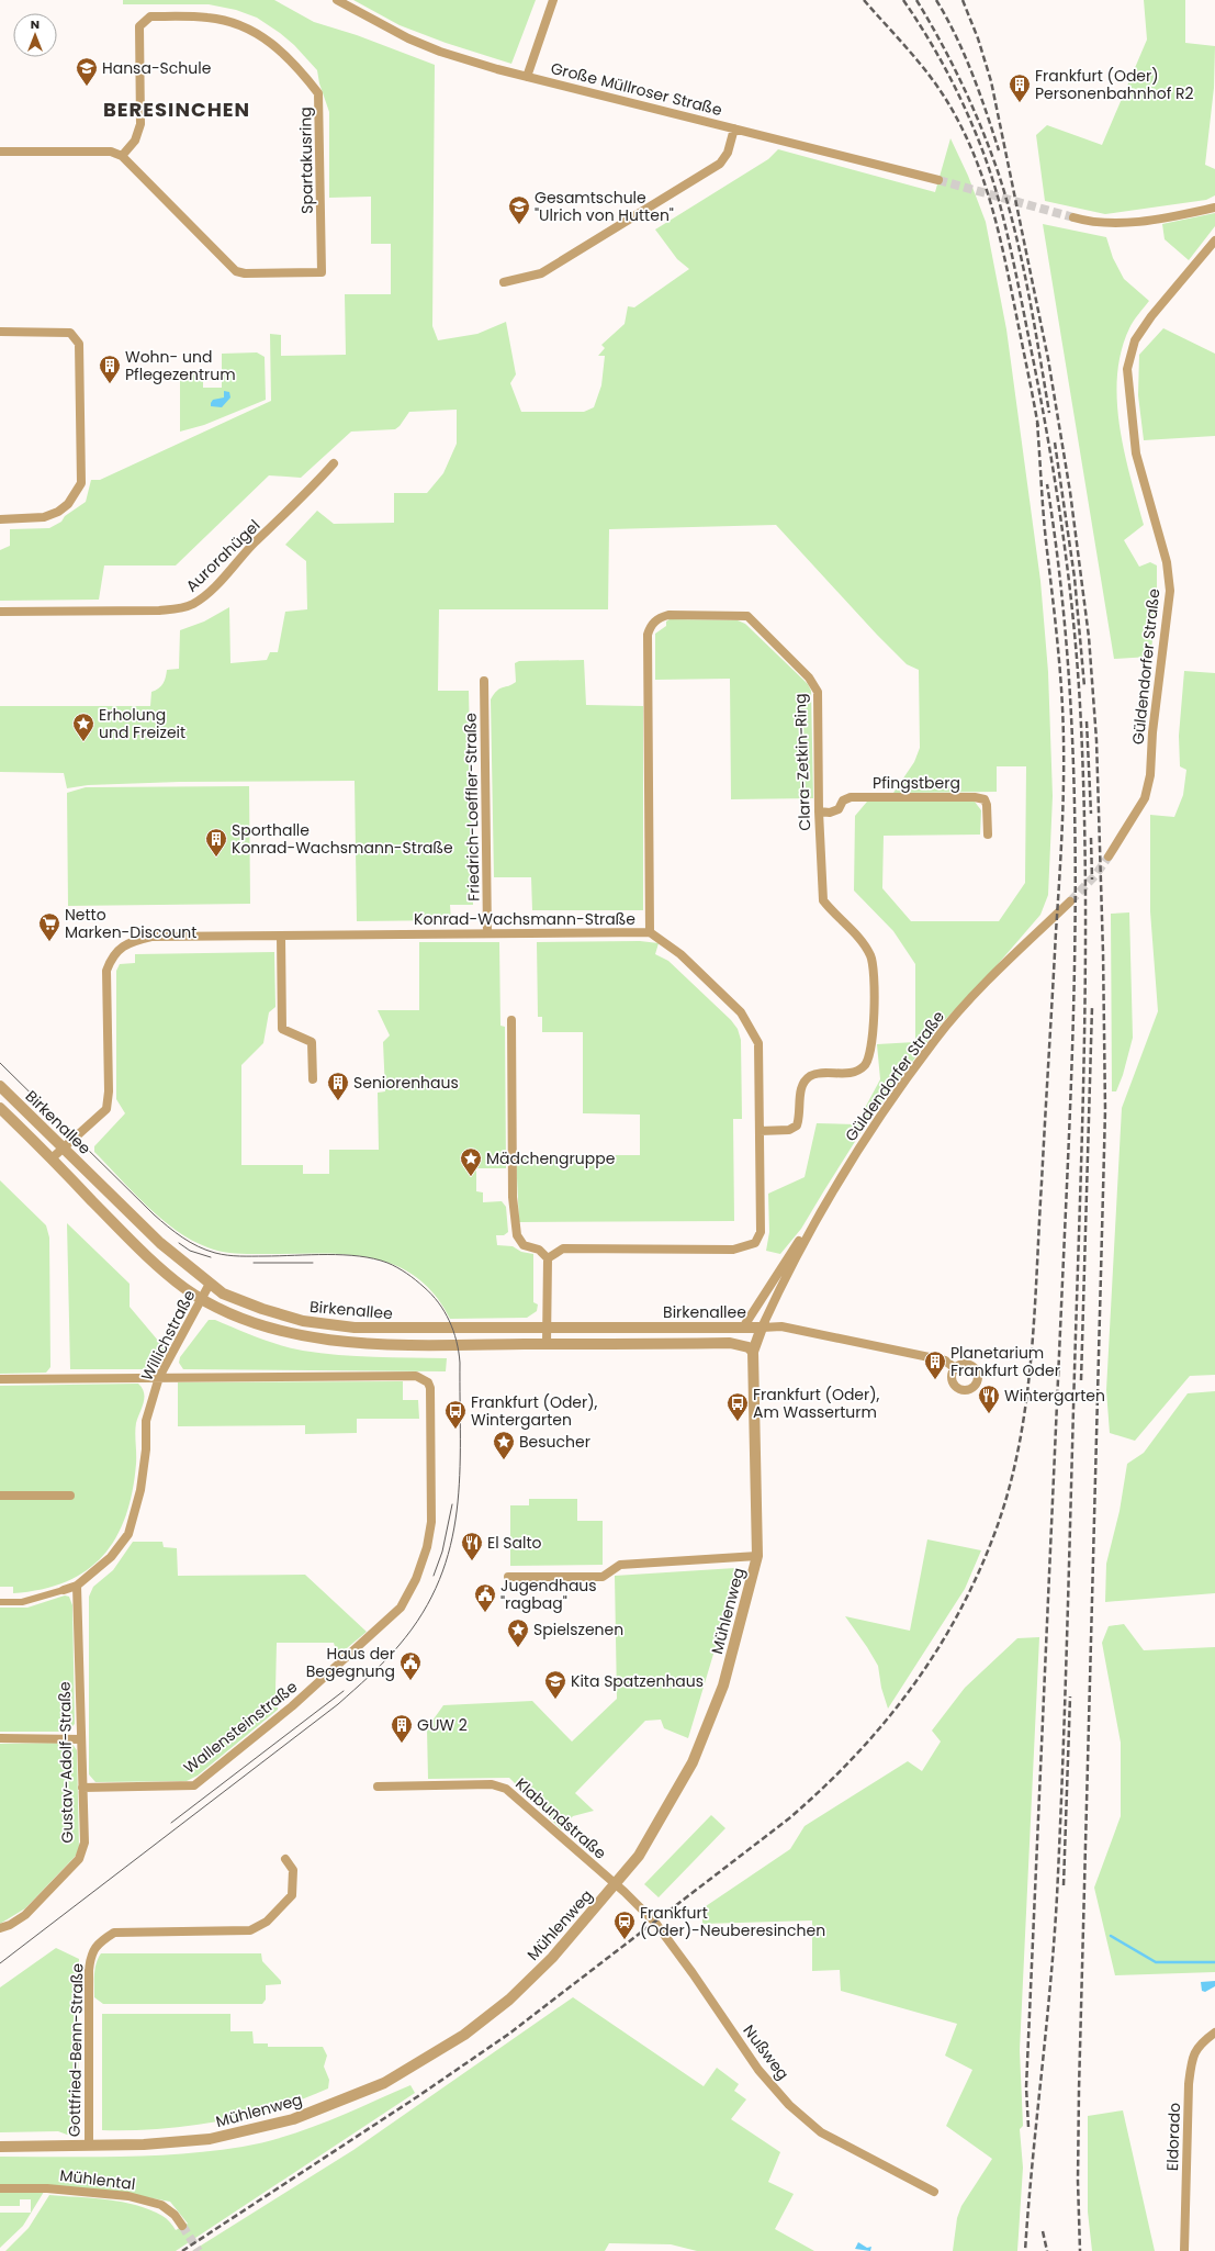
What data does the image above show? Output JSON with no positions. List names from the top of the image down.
{
  "streets": {
    "street": [
      "Große Müllroser Straße",
      "Spartakusring",
      "Aurorahügel",
      "Güldendorfer Straße",
      "Clara-Zetkin-Ring",
      "Pfingstberg",
      "Friedrich-Loeffler-Straße",
      "Konrad-Wachsmann-Straße",
      "Birkenallee",
      "Willichstraße",
      "Mühlenweg",
      "Wallensteinstraße",
      "Gustav-Adolf-Straße",
      "Klabundstraße",
      "Gottfried-Benn-Straße",
      "Nußweg",
      "Eldorado",
      "Mühlental"
    ]
  },
  "crossings": [
    ["Güldendorfer Straße", "Birkenallee"],
    ["Clara-Zetkin-Ring", "Pfingstberg"],
    ["Clara-Zetkin-Ring", "Konrad-Wachsmann-Straße"],
    ["Friedrich-Loeffler-Straße", "Konrad-Wachsmann-Straße"],
    ["Konrad-Wachsmann-Straße", "Birkenallee"],
    ["Birkenallee", "Willichstraße"],
    ["Birkenallee", "Mühlenweg"],
    ["Willichstraße", "Wallensteinstraße"],
    ["Willichstraße", "Gustav-Adolf-Straße"],
    ["Mühlenweg", "Klabundstraße"],
    ["Mühlenweg", "Gottfried-Benn-Straße"],
    ["Mühlenweg", "Nußweg"],
    ["Wallensteinstraße", "Gustav-Adolf-Straße"],
    ["Klabundstraße", "Nußweg"]
  ],
  "districts": ["BERESINCHEN"],
  "places": {
    "school or university": ["Hansa-Schule", "Gesamtschule \"Ulrich von Hutten\"", "Kita Spatzenhaus"],
    "building": [
      "Frankfurt (Oder) Personenbahnhof R2",
      "Wohn- und Pflegezentrum",
      "Sporthalle Konrad-Wachsmann-Straße",
      "Seniorenhaus",
      "Planetarium Frankfurt Oder",
      "GUW 2"
    ],
    "place": [
      "Erholung und Freizeit",
      "Mädchengruppe",
      "Besucher",
      "Spielszenen"
    ],
    "supermarket": ["Netto Marken-Discount"],
    "restaurant": ["Wintergarten", "El Salto"],
    "bus stop": ["Frankfurt (Oder), Am Wasserturm", "Frankfurt (Oder), Wintergarten"],
    "public building": ["Jugendhaus \"ragbag\"", "Haus der Begegnung"],
    "station": ["Frankfurt (Oder)-Neuberesinchen"]
  },
  "north": "top"
}
